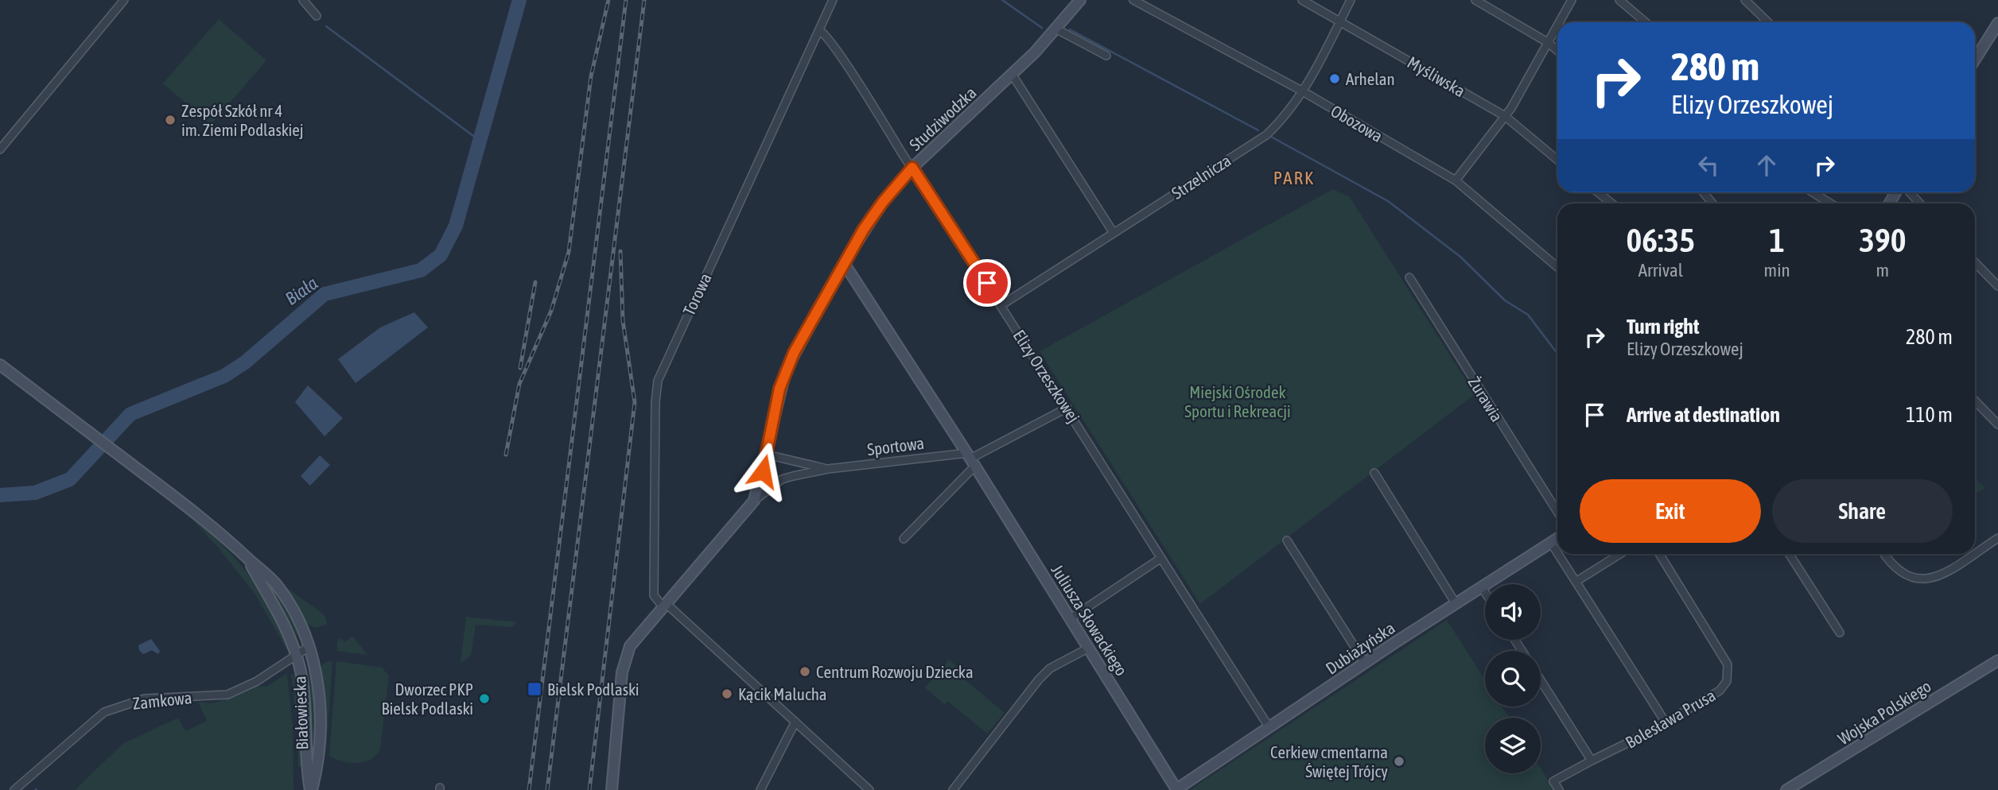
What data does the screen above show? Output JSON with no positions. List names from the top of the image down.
{
  "streets": {
    "street": [
      "Myśliwska",
      "Studziwodzka",
      "Obozowa",
      "Strzelnicza",
      "Torowa",
      "Elizy Orzeszkowej",
      "Żurawia",
      "Sportowa",
      "Juliusza Słowackiego",
      "Dubiażyńska",
      "Zamkowa",
      "Wojska Polskiego",
      "Białowieska",
      "Bolesława Prusa"
    ]
  },
  "crossings": [
    ["Myśliwska", "Strzelnicza"],
    ["Studziwodzka", "Elizy Orzeszkowej"],
    ["Studziwodzka", "Sportowa"],
    ["Studziwodzka", "Juliusza Słowackiego"],
    ["Obozowa", "Strzelnicza"],
    ["Strzelnicza", "Elizy Orzeszkowej"],
    ["Torowa", "Elizy Orzeszkowej"],
    ["Torowa", "Sportowa"],
    ["Elizy Orzeszkowej", "Sportowa"],
    ["Elizy Orzeszkowej", "Dubiażyńska"],
    ["Sportowa", "Juliusza Słowackiego"],
    ["Juliusza Słowackiego", "Dubiażyńska"],
    ["Zamkowa", "Białowieska"]
  ],
  "districts": ["PARK"],
  "water": ["Biała"],
  "parks": ["Miejski Ośrodek Sportu i Rekreacji"],
  "places": {
    "other": [
      "Arhelan",
      "Zespół Szkół nr 4 im. Ziemi Podlaskiej",
      "Centrum Rozwoju Dziecka",
      "Kącik Malucha",
      "Dworzec PKP Bielsk Podlaski",
      "Cerkiew cmentarna Świętej Trójcy"
    ],
    "transit": ["Bielsk Podlaski"]
  },
  "page": {
    "turn": ["280 m", "Elizy Orzeszkowej"],
    "eta": [
      "06:35",
      "Arrival",
      "1",
      "min",
      "390",
      "m"
    ],
    "list": [
      {
        "name": "Turn right",
        "note": "Elizy Orzeszkowej",
        "value": "280 m"
      },
      {
        "name": "Arrive at destination",
        "value": "110 m"
      }
    ],
    "buttons": ["Exit", "Share"]
  }
}
